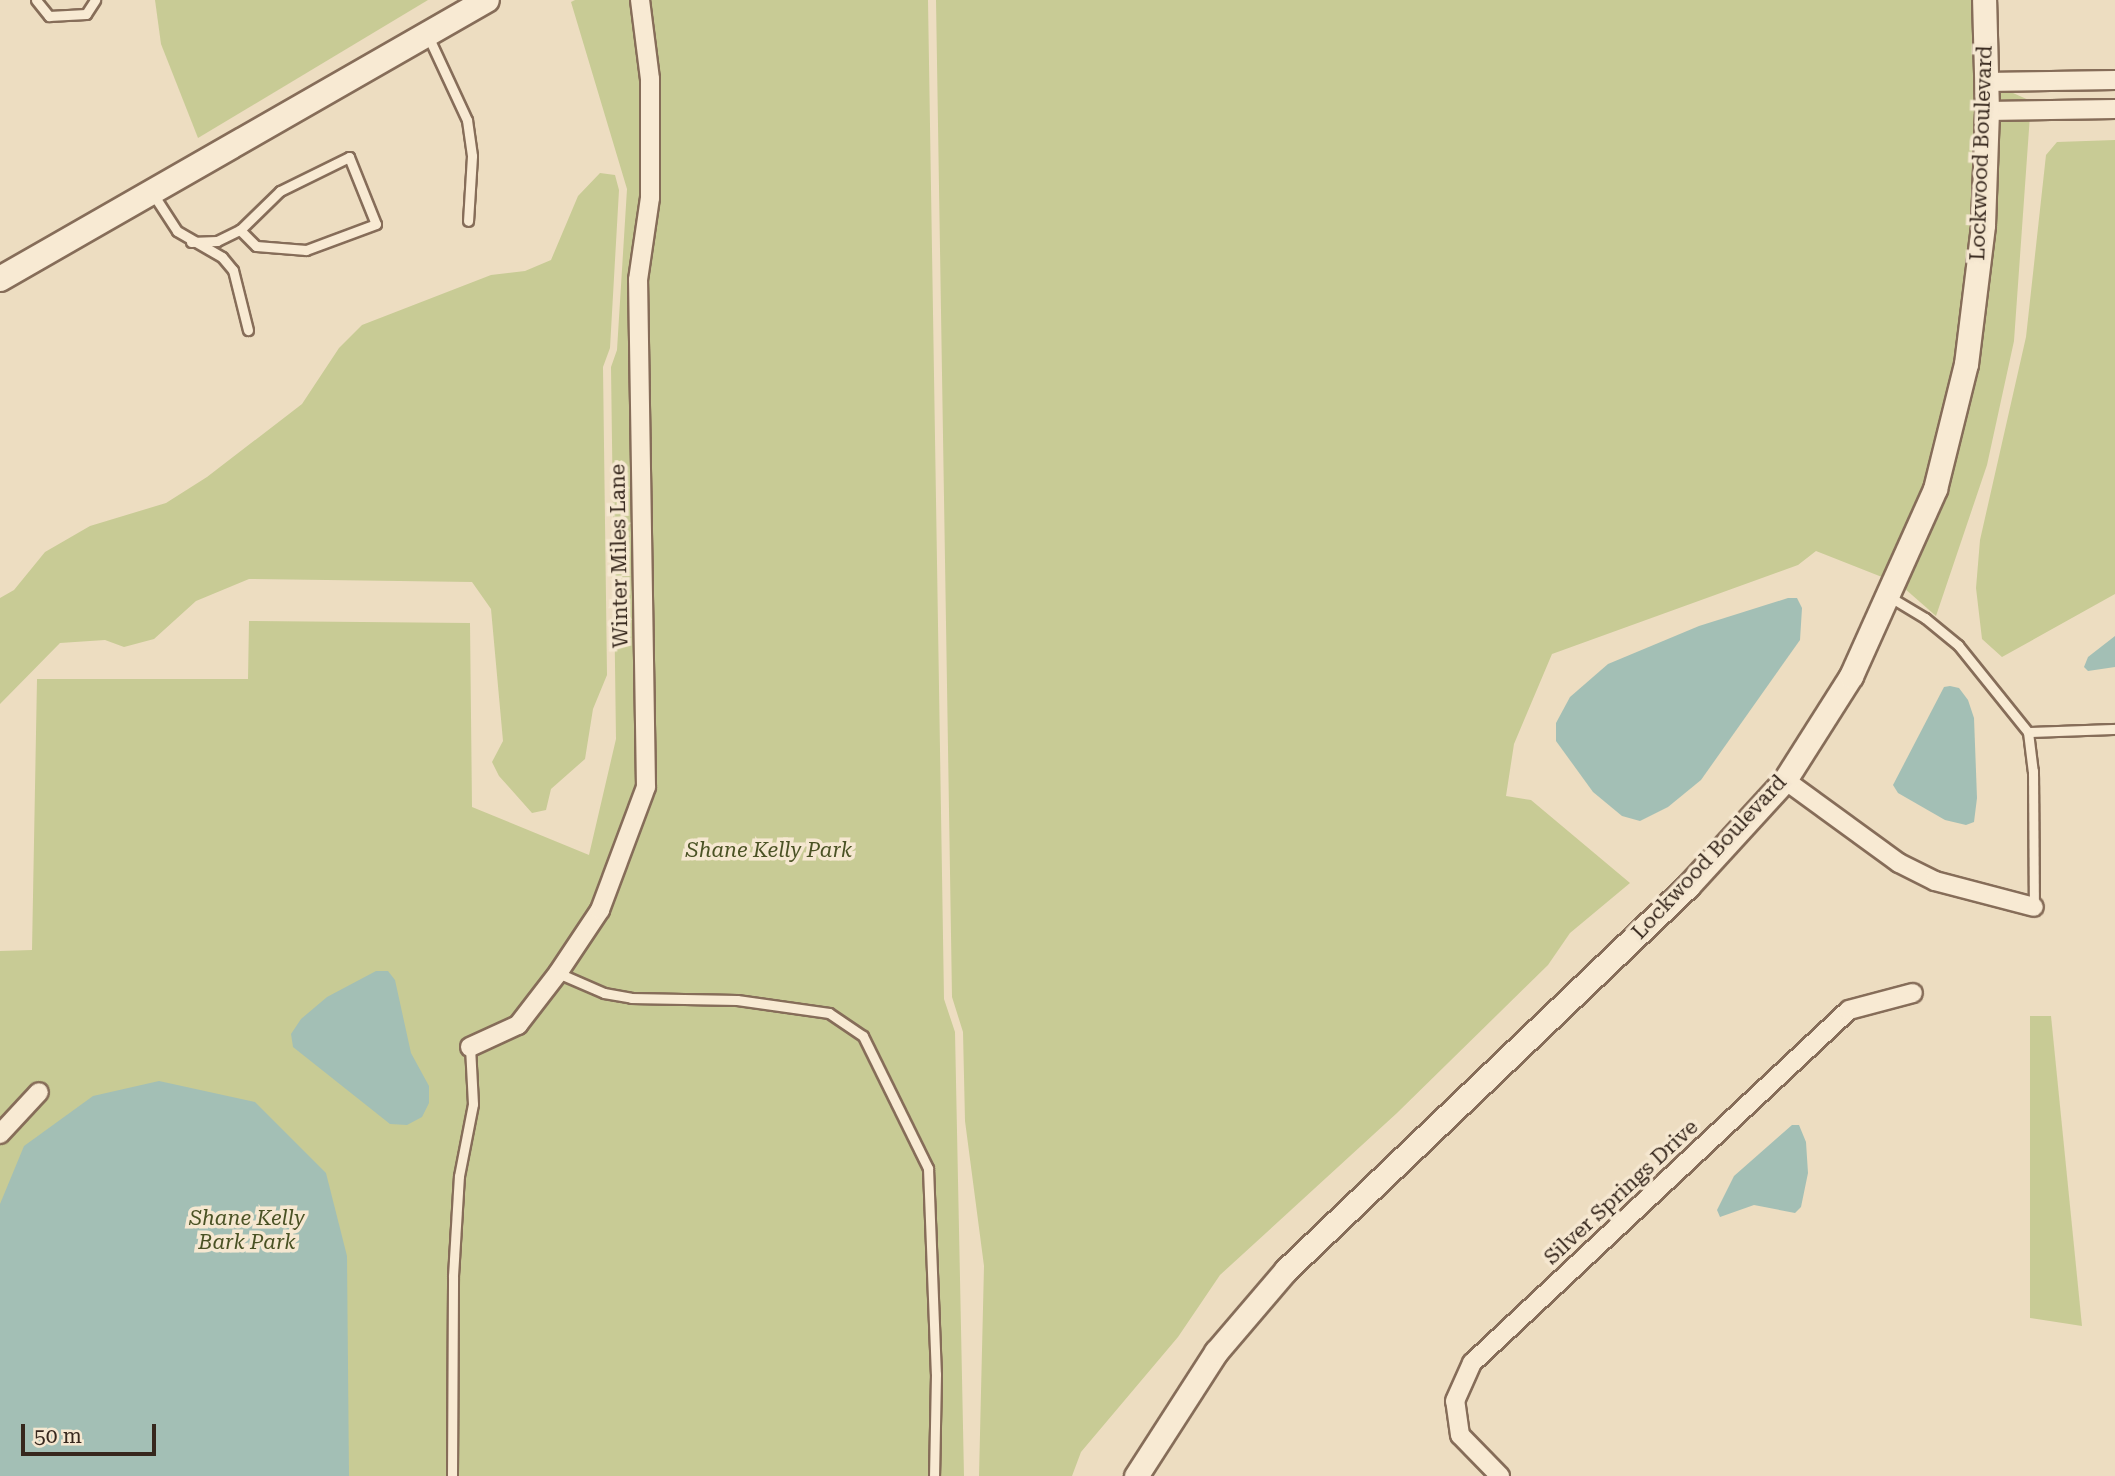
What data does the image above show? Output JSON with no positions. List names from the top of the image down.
{
  "streets": {
    "street": ["Lockwood Boulevard", "Winter Miles Lane", "Silver Springs Drive"]
  },
  "parks": ["Shane Kelly Park", "Shane Kelly Bark Park"],
  "scale_bar": "50 m"
}
